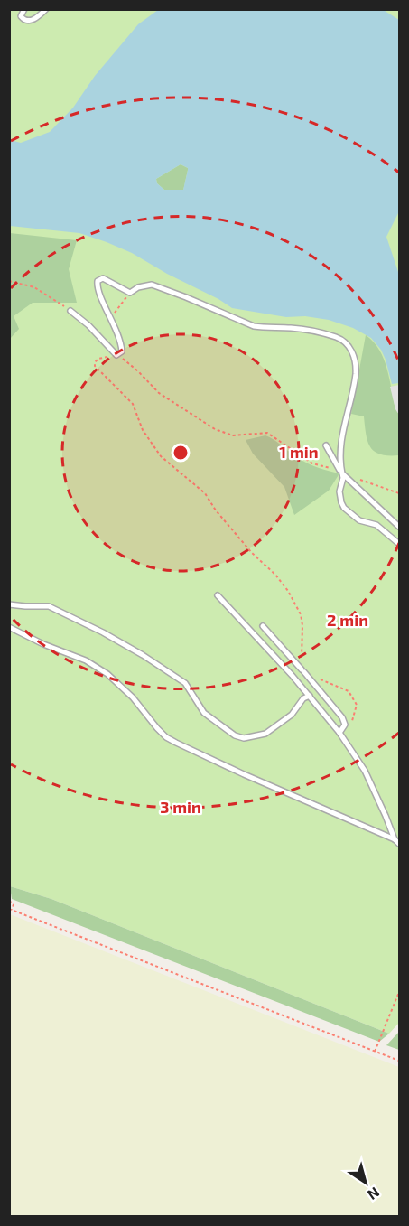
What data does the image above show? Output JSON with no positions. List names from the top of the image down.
{
  "north": "bottom right",
  "rings": ["1 min", "2 min", "3 min"]
}
